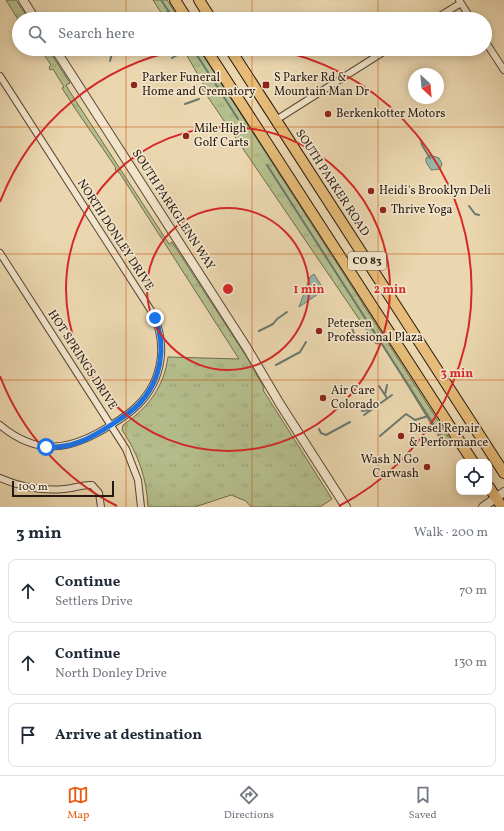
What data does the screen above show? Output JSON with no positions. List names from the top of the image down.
{
  "streets": {
    "highway": ["SOUTH PARKER ROAD", "CO 83"],
    "street": ["SOUTH PARKGLENN WAY", "NORTH DONLEY DRIVE", "HOT SPRINGS DRIVE"]
  },
  "crossings": [
    ["NORTH DONLEY DRIVE", "HOT SPRINGS DRIVE"]
  ],
  "places": {
    "other": [
      "Parker Funeral Home and Crematory",
      "Berkenkotter Motors",
      "Mile High Golf Carts",
      "Heidi's Brooklyn Deli",
      "Thrive Yoga",
      "Petersen Professional Plaza",
      "Air Care Colorado",
      "Diesel Repair & Performance",
      "Wash N Go Carwash"
    ],
    "transit": ["S Parker Rd & Mountain Man Dr"]
  },
  "scale_bar": "100 m",
  "north": "bottom right",
  "page": {
    "search": "Search here",
    "scale": "100 m",
    "heading": ["3 min", "Walk · 200 m"],
    "list": [
      ["Continue", "Settlers Drive", "70 m"],
      ["Continue", "North Donley Drive", "130 m"],
      "Arrive at destination"
    ],
    "nav": ["Map", "Directions", "Saved"]
  },
  "rings": ["1 min", "2 min", "3 min"]
}
